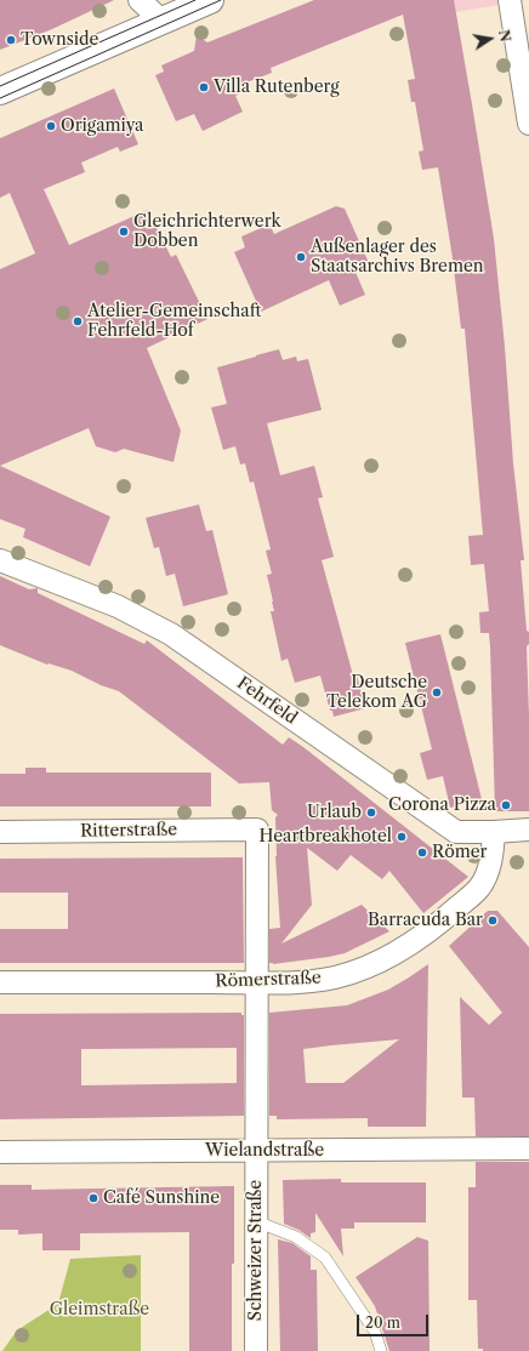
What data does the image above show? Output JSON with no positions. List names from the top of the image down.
{
  "streets": {
    "street": [
      "Fehrfeld",
      "Ritterstraße",
      "Römerstraße",
      "Wielandstraße",
      "Schweizer Straße"
    ]
  },
  "crossings": [
    ["Fehrfeld", "Römerstraße"],
    ["Ritterstraße", "Schweizer Straße"],
    ["Römerstraße", "Schweizer Straße"],
    ["Wielandstraße", "Schweizer Straße"]
  ],
  "parks": ["Gleimstraße"],
  "places": [
    "Townside",
    "Villa Rutenberg",
    "Origamiya",
    "Gleichrichterwerk Dobben",
    "Außenlager des Staatsarchivs Bremen",
    "Atelier-Gemeinschaft Fehrfeld-Hof",
    "Deutsche Telekom AG",
    "Corona Pizza",
    "Urlaub",
    "Heartbreakhotel",
    "Römer",
    "Barracuda Bar",
    "Café Sunshine"
  ],
  "scale_bar": "20 m",
  "north": "right"
}
